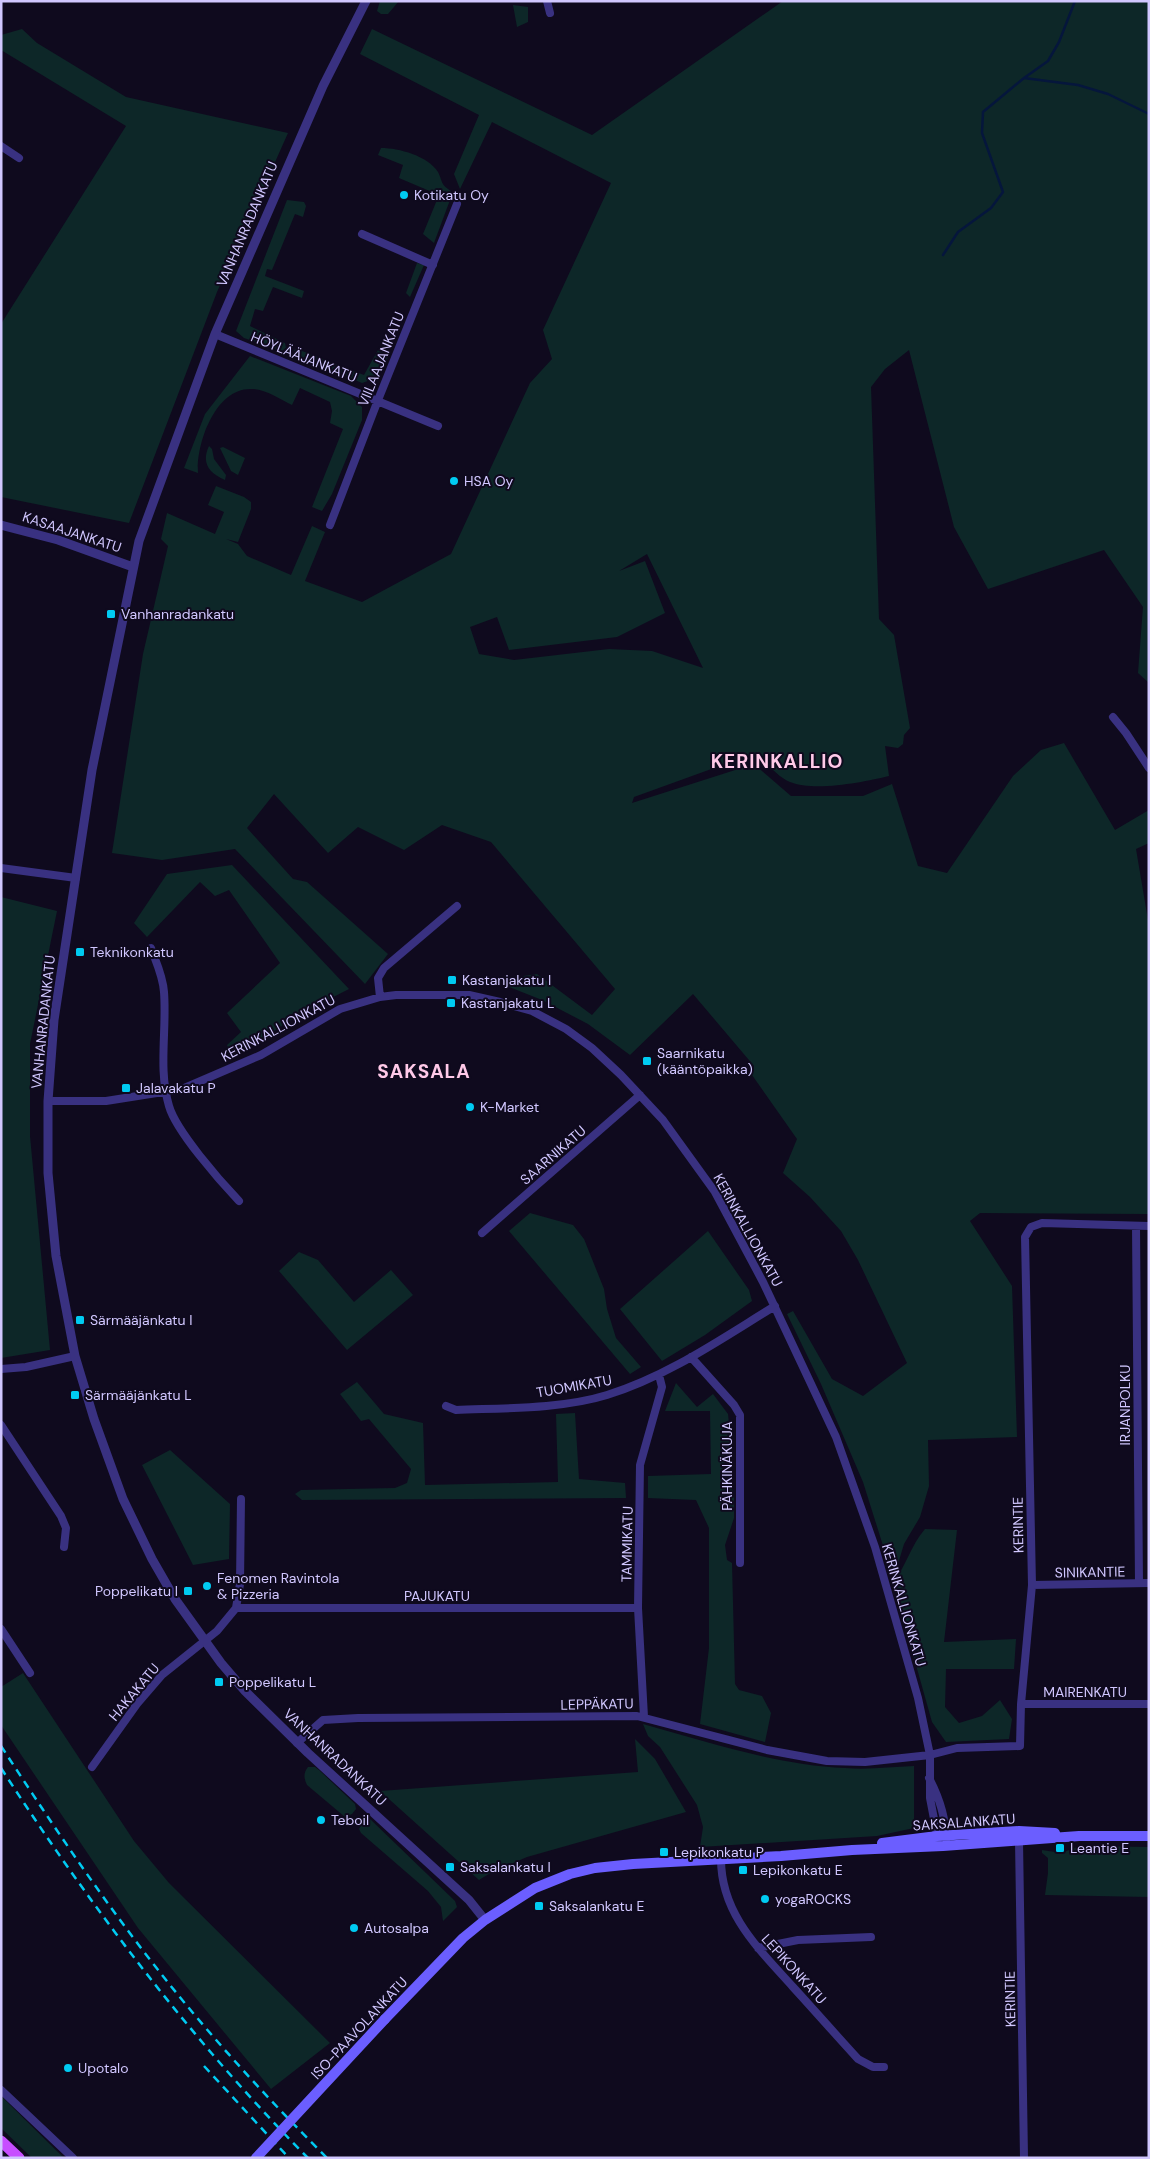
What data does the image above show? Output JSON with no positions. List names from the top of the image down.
{
  "streets": {
    "main road": ["SAKSALANKATU", "ISO-PAAVOLANKATU"],
    "street": [
      "VANHANRADANKATU",
      "HÖYLÄÄJANKATU",
      "VIILAAJANKATU",
      "KASAAJANKATU",
      "KERINKALLIONKATU",
      "SAARNIKATU",
      "TUOMIKATU",
      "IRJANPOLKU",
      "PÄHKINÄKUJA",
      "KERINTIE",
      "TAMMIKATU",
      "SINIKANTIE",
      "PAJUKATU",
      "HAKAKATU",
      "MAIRENKATU",
      "LEPPÄKATU",
      "LEPIKONKATU"
    ]
  },
  "crossings": [
    ["VANHANRADANKATU", "HÖYLÄÄJANKATU"],
    ["VANHANRADANKATU", "KASAAJANKATU"],
    ["VANHANRADANKATU", "KERINKALLIONKATU"],
    ["VANHANRADANKATU", "HAKAKATU"],
    ["VANHANRADANKATU", "LEPPÄKATU"],
    ["VANHANRADANKATU", "SAKSALANKATU"],
    ["VANHANRADANKATU", "ISO-PAAVOLANKATU"],
    ["HÖYLÄÄJANKATU", "VIILAAJANKATU"],
    ["KERINKALLIONKATU", "SAARNIKATU"],
    ["KERINKALLIONKATU", "TUOMIKATU"],
    ["KERINKALLIONKATU", "KERINTIE"],
    ["KERINKALLIONKATU", "LEPPÄKATU"],
    ["KERINKALLIONKATU", "SAKSALANKATU"],
    ["TUOMIKATU", "PÄHKINÄKUJA"],
    ["TUOMIKATU", "TAMMIKATU"],
    ["IRJANPOLKU", "KERINTIE"],
    ["IRJANPOLKU", "SINIKANTIE"],
    ["KERINTIE", "SINIKANTIE"],
    ["KERINTIE", "MAIRENKATU"],
    ["KERINTIE", "LEPPÄKATU"],
    ["KERINTIE", "SAKSALANKATU"],
    ["TAMMIKATU", "PAJUKATU"],
    ["TAMMIKATU", "LEPPÄKATU"],
    ["PAJUKATU", "HAKAKATU"],
    ["SAKSALANKATU", "LEPIKONKATU"],
    ["SAKSALANKATU", "ISO-PAAVOLANKATU"]
  ],
  "districts": ["KERINKALLIO", "SAKSALA"],
  "places": {
    "other": [
      "Kotikatu Oy",
      "HSA Oy",
      "K-Market",
      "Fenomen Ravintola & Pizzeria",
      "Teboil",
      "yogaROCKS",
      "Autosalpa",
      "Upotalo"
    ],
    "transit": [
      "Vanhanradankatu",
      "Teknikonkatu",
      "Kastanjakatu I",
      "Kastanjakatu L",
      "Saarnikatu (kääntöpaikka)",
      "Jalavakatu P",
      "Särmääjänkatu I",
      "Särmääjänkatu L",
      "Poppelikatu I",
      "Poppelikatu L",
      "Leantie E",
      "Lepikonkatu P",
      "Saksalankatu I",
      "Lepikonkatu E",
      "Saksalankatu E"
    ]
  }
}
